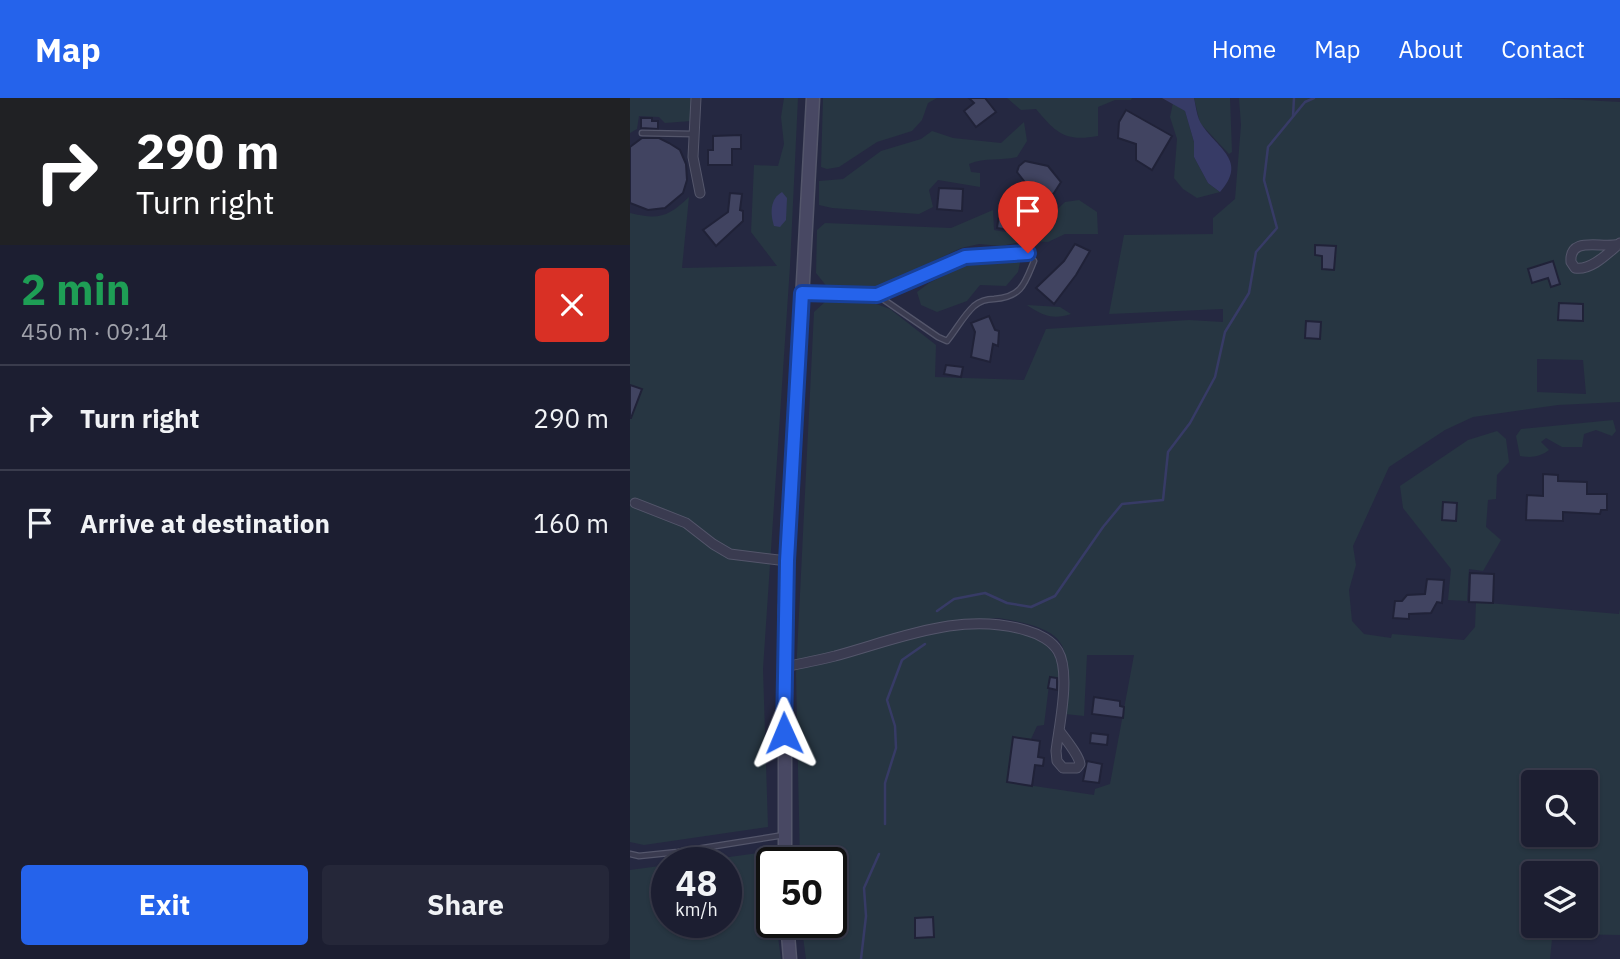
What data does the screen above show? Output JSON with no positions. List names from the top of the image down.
{
  "page": {
    "header": "Map",
    "nav": [
      "Home",
      "Map",
      "About",
      "Contact"
    ],
    "turn": ["290 m", "Turn right"],
    "heading": ["2 min", "450 m · 09:14"],
    "list": [
      {
        "name": "Turn right",
        "value": "290 m"
      },
      {
        "name": "Arrive at destination",
        "value": "160 m"
      }
    ],
    "speed": "48 km/h",
    "limit": "50",
    "buttons": ["Exit", "Share"]
  }
}
